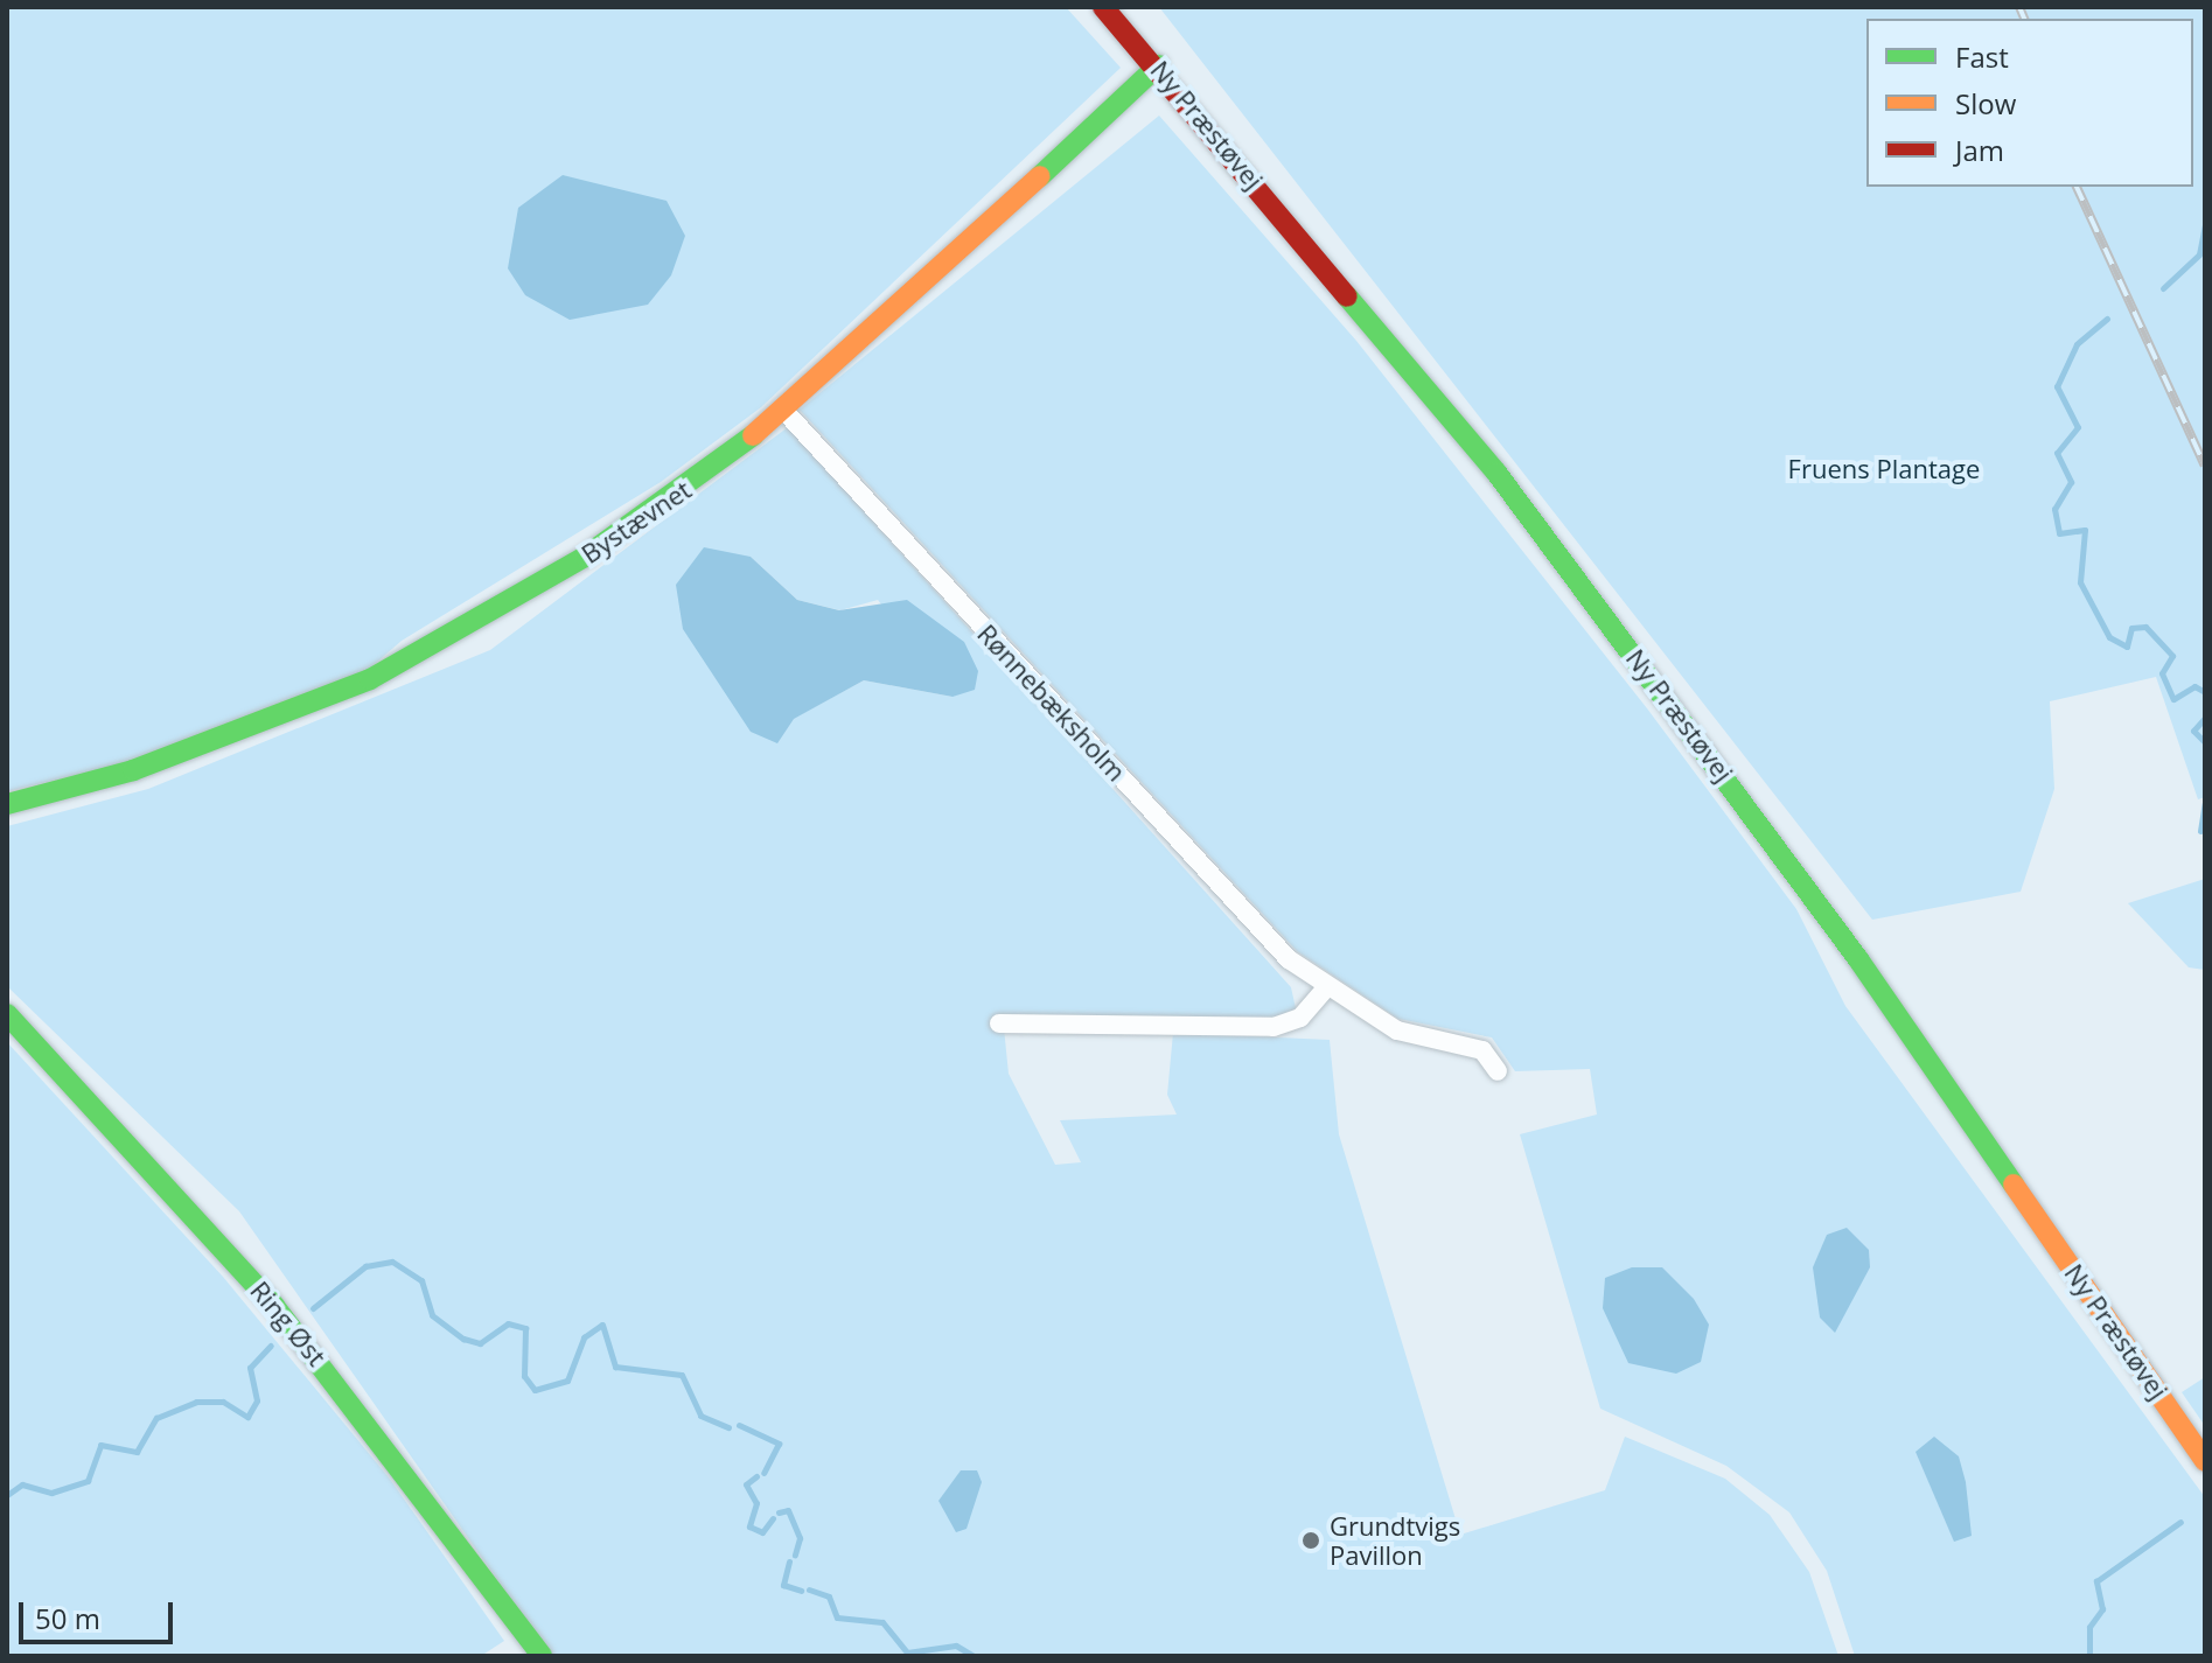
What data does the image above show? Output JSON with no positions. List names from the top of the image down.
{
  "streets": {
    "street": [
      "Ny Præstøvej",
      "Bystævnet",
      "Rønnebæksholm",
      "Ring Øst"
    ]
  },
  "crossings": [
    ["Ny Præstøvej", "Bystævnet"],
    ["Bystævnet", "Rønnebæksholm"]
  ],
  "parks": ["Fruens Plantage"],
  "places": ["Grundtvigs Pavillon"],
  "legend": ["Fast", "Slow", "Jam"],
  "scale_bar": "50 m"
}
